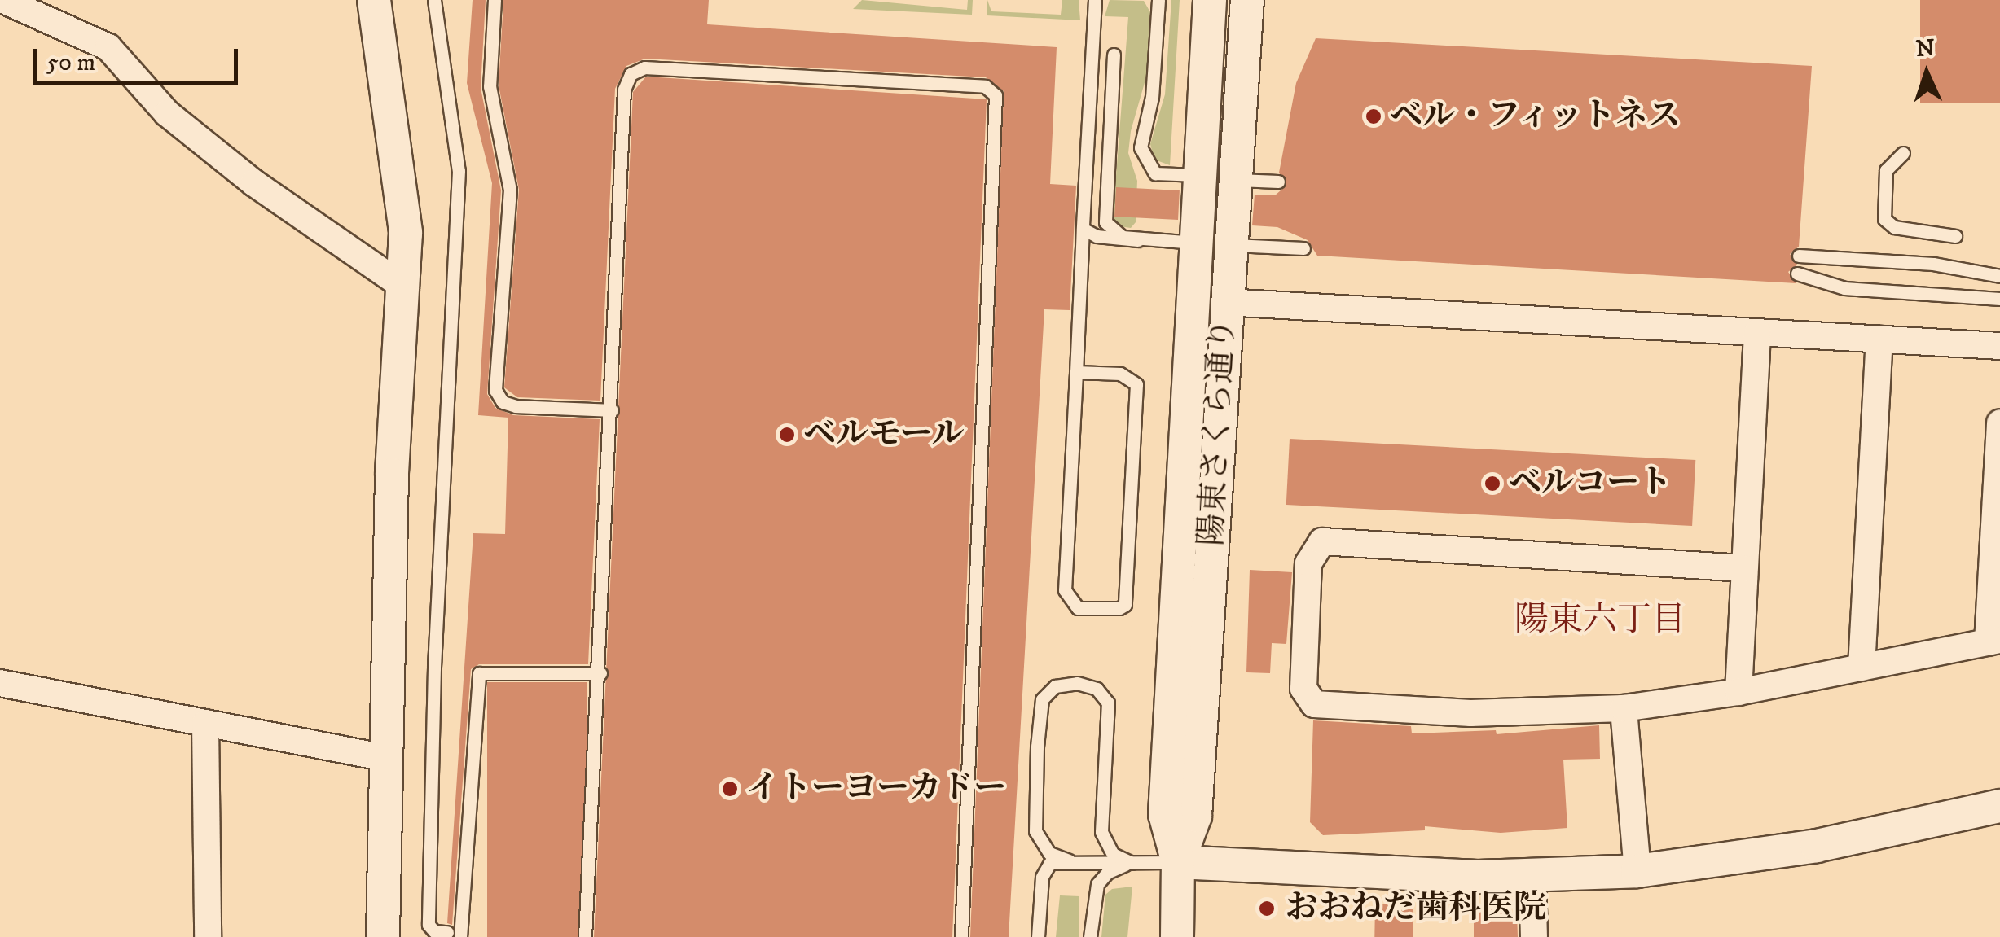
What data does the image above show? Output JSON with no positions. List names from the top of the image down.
{
  "streets": {
    "street": ["陽東さくら通り"]
  },
  "districts": ["陽東六丁目"],
  "places": [
    "ベル・フィットネス",
    "ベルモール",
    "ベルコート",
    "イトーヨーカドー",
    "おおねだ歯科医院"
  ],
  "scale_bar": "50 m",
  "north": "top"
}
